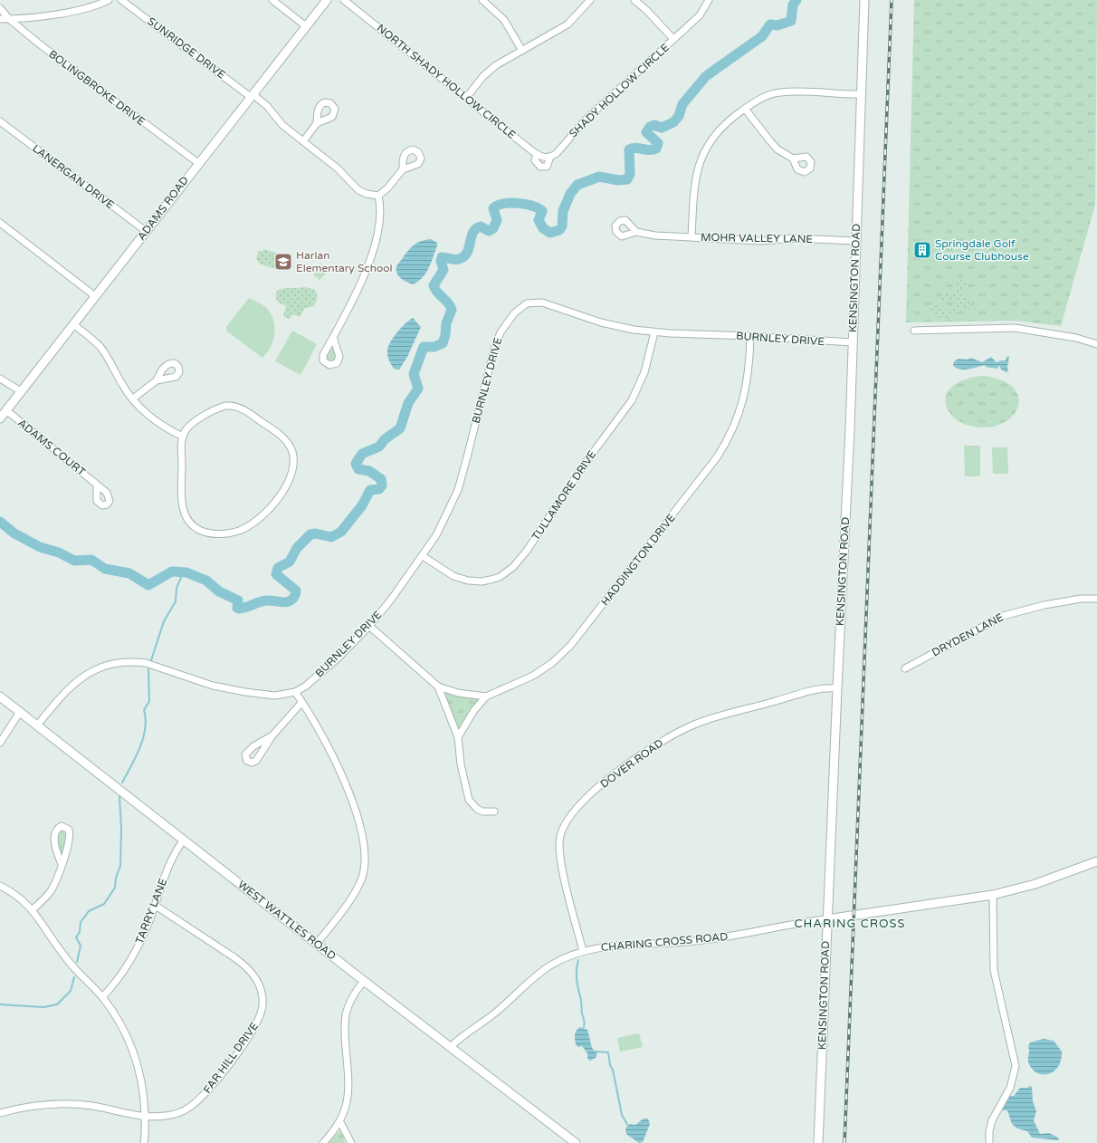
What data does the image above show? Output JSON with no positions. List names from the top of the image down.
{
  "streets": {
    "street": [
      "SUNRIDGE DRIVE",
      "NORTH SHADY HOLLOW CIRCLE",
      "BOLINGBROKE DRIVE",
      "SHADY HOLLOW CIRCLE",
      "LANERGAN DRIVE",
      "ADAMS ROAD",
      "MOHR VALLEY LANE",
      "KENSINGTON ROAD",
      "BURNLEY DRIVE",
      "ADAMS COURT",
      "TULLAMORE DRIVE",
      "HADDINGTON DRIVE",
      "DRYDEN LANE",
      "DOVER ROAD",
      "TARRY LANE",
      "WEST WATTLES ROAD",
      "CHARING CROSS ROAD",
      "FAR HILL DRIVE"
    ]
  },
  "crossings": [
    ["SUNRIDGE DRIVE", "ADAMS ROAD"],
    ["NORTH SHADY HOLLOW CIRCLE", "SHADY HOLLOW CIRCLE"],
    ["BOLINGBROKE DRIVE", "ADAMS ROAD"],
    ["LANERGAN DRIVE", "ADAMS ROAD"],
    ["ADAMS ROAD", "ADAMS COURT"],
    ["MOHR VALLEY LANE", "KENSINGTON ROAD"],
    ["KENSINGTON ROAD", "BURNLEY DRIVE"],
    ["KENSINGTON ROAD", "DOVER ROAD"],
    ["KENSINGTON ROAD", "CHARING CROSS ROAD"],
    ["BURNLEY DRIVE", "TULLAMORE DRIVE"],
    ["BURNLEY DRIVE", "HADDINGTON DRIVE"],
    ["BURNLEY DRIVE", "WEST WATTLES ROAD"],
    ["DOVER ROAD", "CHARING CROSS ROAD"],
    ["TARRY LANE", "WEST WATTLES ROAD"],
    ["TARRY LANE", "FAR HILL DRIVE"],
    ["WEST WATTLES ROAD", "CHARING CROSS ROAD"]
  ],
  "districts": ["CHARING CROSS"],
  "places": {
    "building": ["Springdale Golf Course Clubhouse"],
    "school or university": ["Harlan Elementary School"]
  }
}
